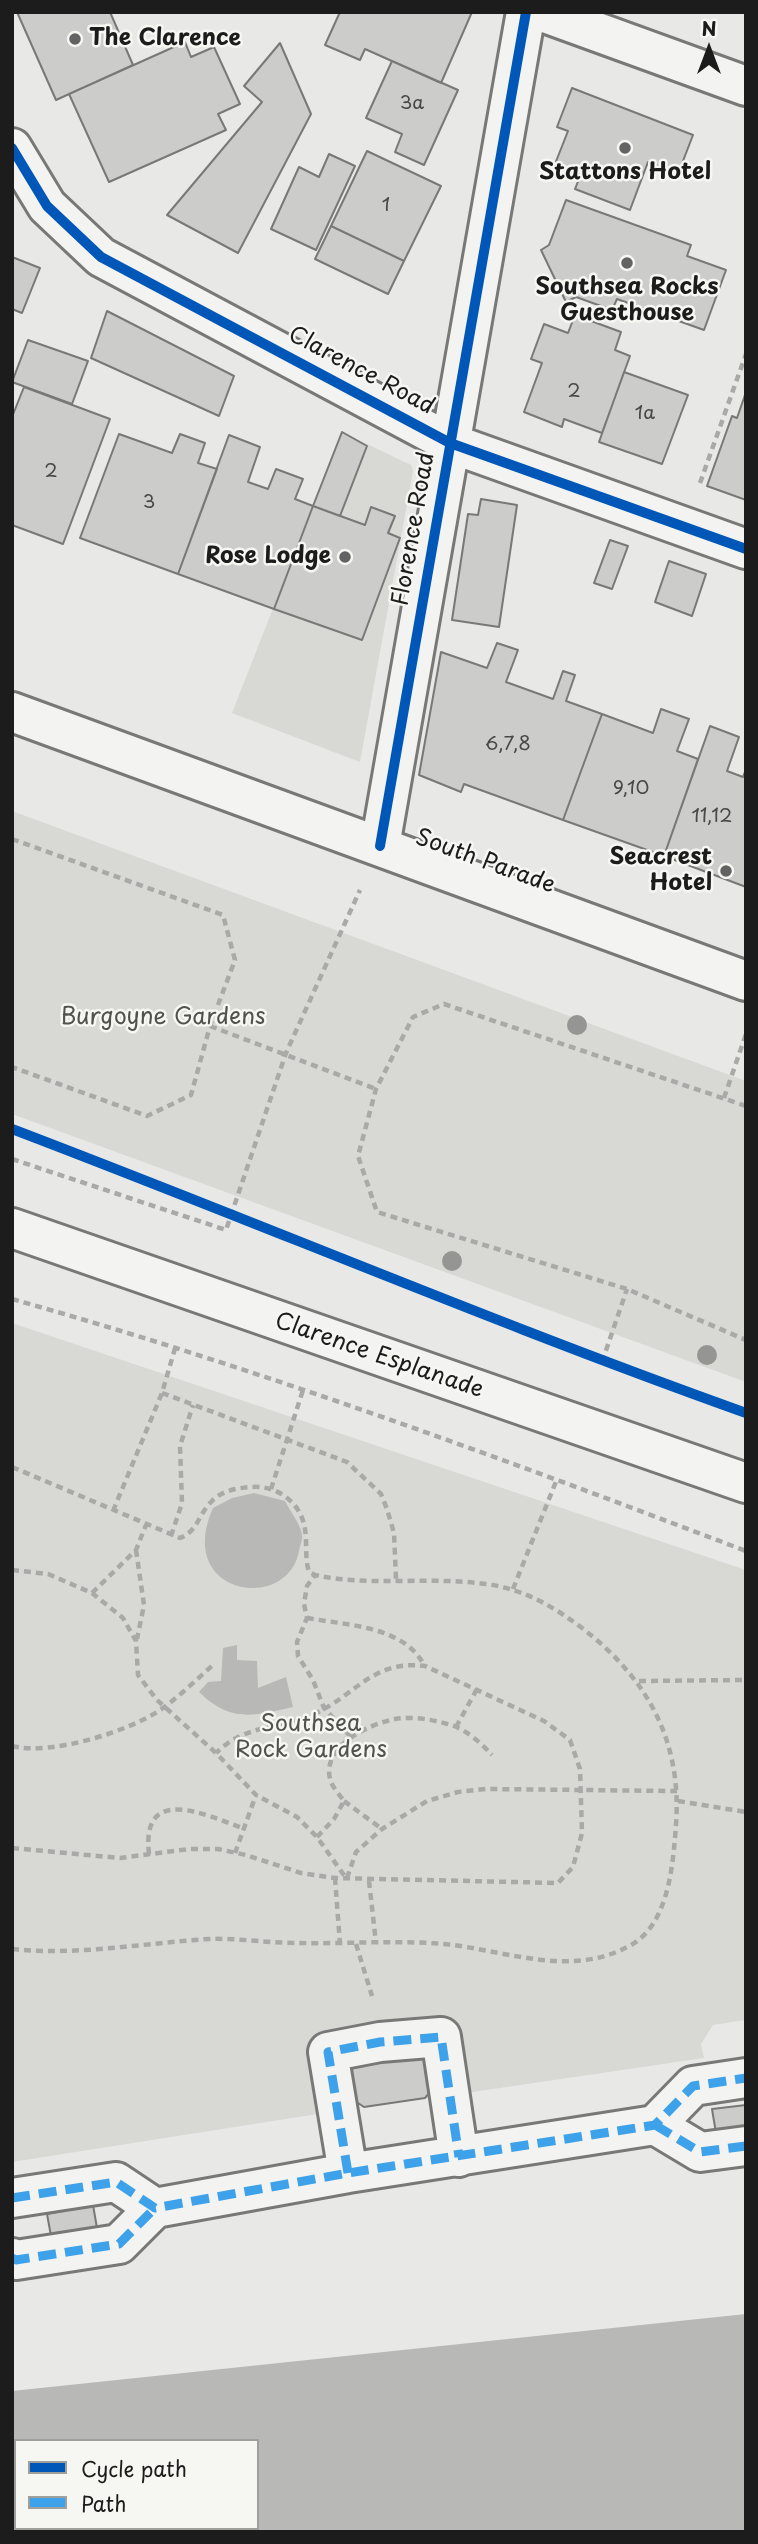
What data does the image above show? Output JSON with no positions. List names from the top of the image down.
{
  "streets": {
    "street": [
      "Clarence Road",
      "Florence Road",
      "South Parade",
      "Clarence Esplanade"
    ]
  },
  "crossings": [
    ["Clarence Road", "Florence Road"],
    ["Florence Road", "South Parade"]
  ],
  "parks": ["Burgoyne Gardens", "Southsea Rock Gardens"],
  "places": [
    "The Clarence",
    "Stattons Hotel",
    "Southsea Rocks Guesthouse",
    "Rose Lodge",
    "Seacrest Hotel"
  ],
  "house_numbers": [
    "3a",
    "1",
    "2",
    "1a",
    "2",
    "3",
    "6,7,8",
    "9,10",
    "11,12"
  ],
  "legend": ["Cycle path", "Path"],
  "north": "top"
}
